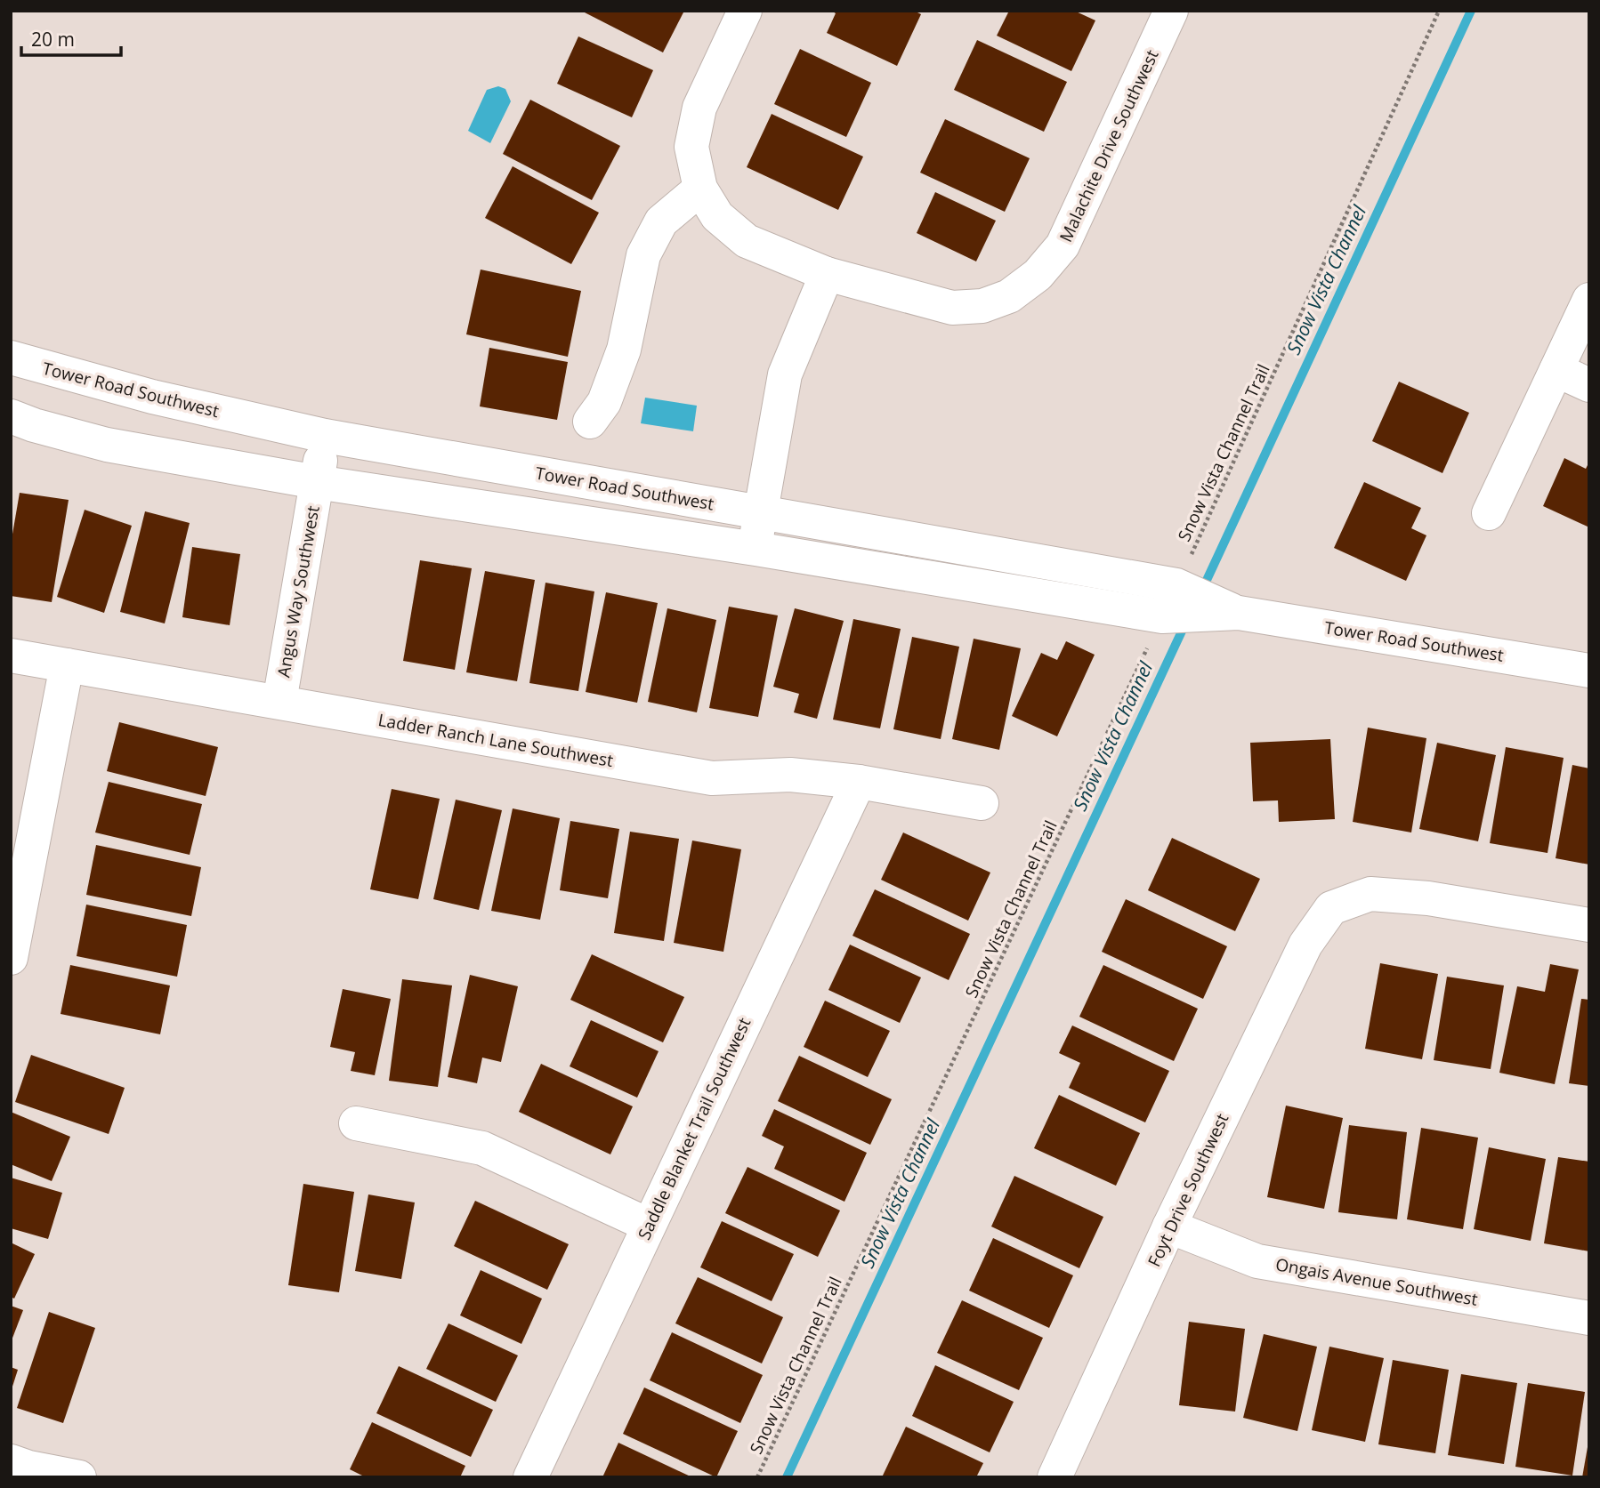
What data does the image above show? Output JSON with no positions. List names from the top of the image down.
{
  "streets": {
    "street": [
      "Malachite Drive Southwest",
      "Tower Road Southwest",
      "Angus Way Southwest",
      "Ladder Ranch Lane Southwest",
      "Saddle Blanket Trail Southwest",
      "Foyt Drive Southwest",
      "Ongais Avenue Southwest"
    ],
    "path": ["Snow Vista Channel Trail"]
  },
  "crossings": [
    ["Tower Road Southwest", "Snow Vista Channel Trail"],
    ["Tower Road Southwest", "Angus Way Southwest"],
    ["Angus Way Southwest", "Ladder Ranch Lane Southwest"],
    ["Ladder Ranch Lane Southwest", "Saddle Blanket Trail Southwest"],
    ["Foyt Drive Southwest", "Ongais Avenue Southwest"]
  ],
  "water": ["Snow Vista Channel"],
  "scale_bar": "20 m"
}
